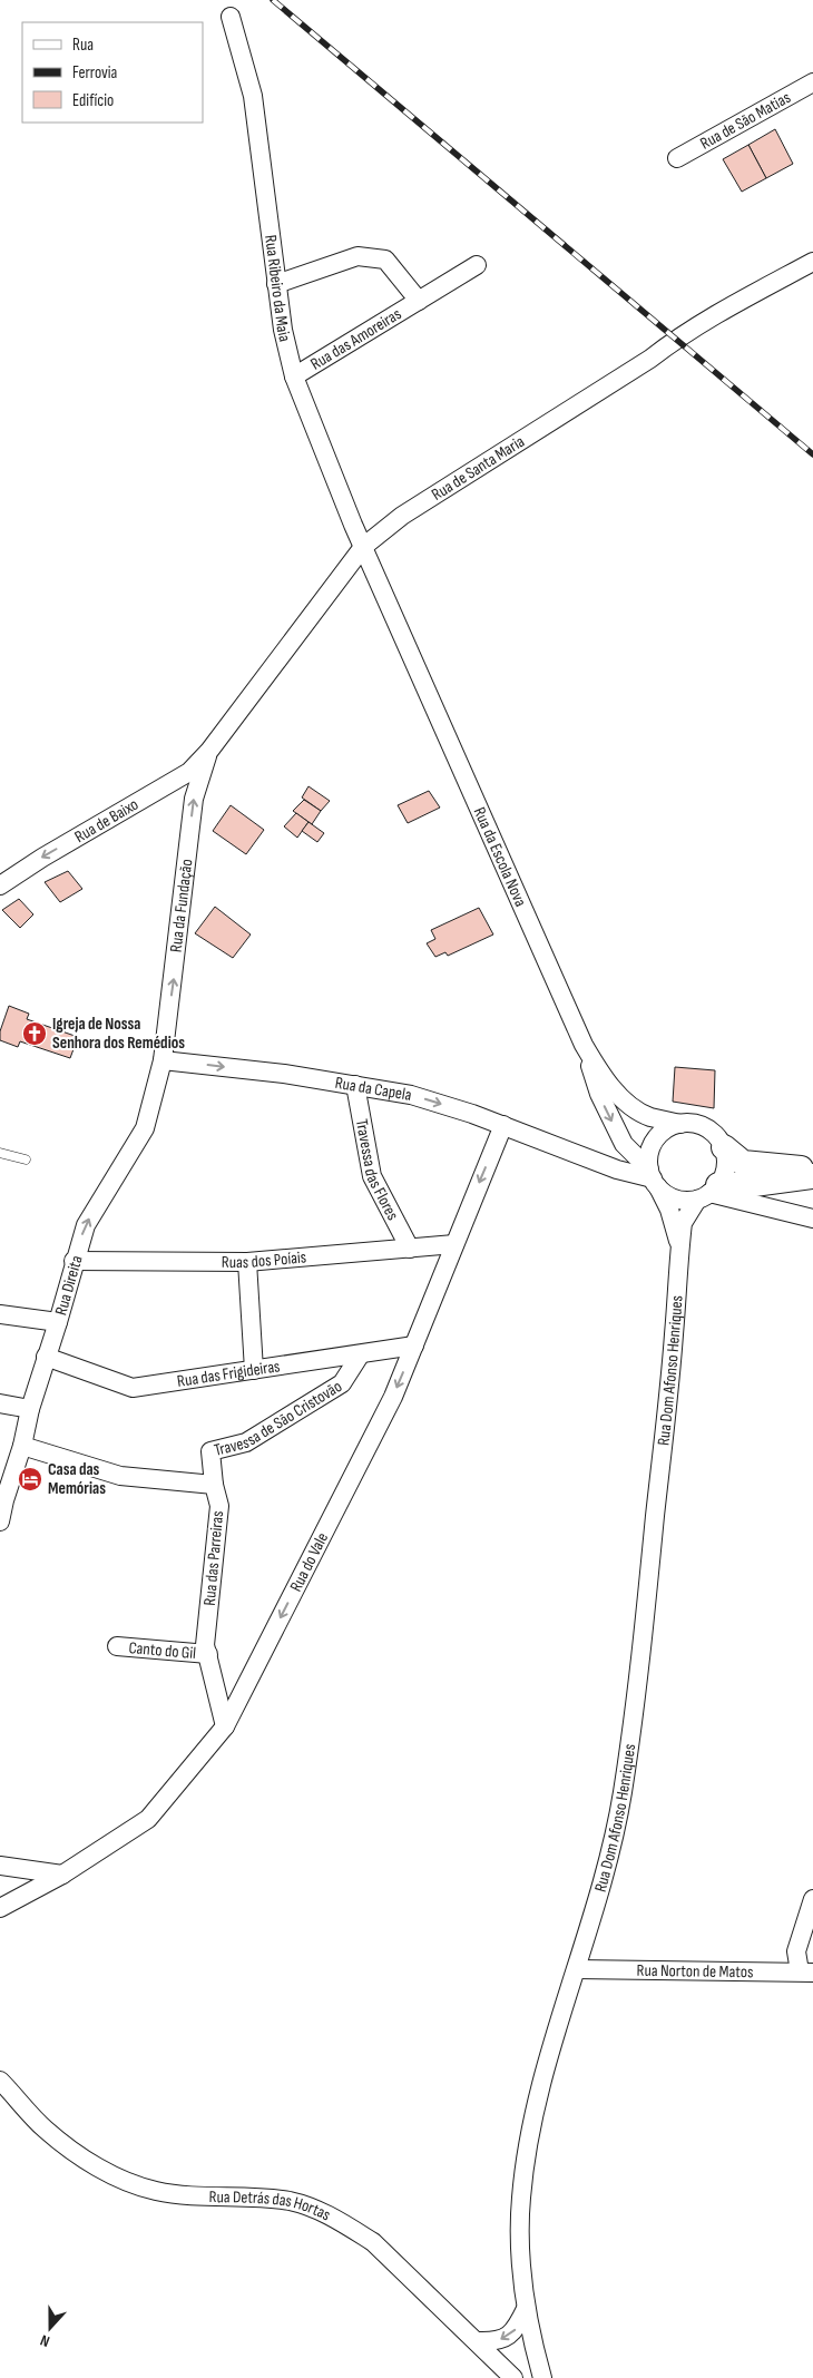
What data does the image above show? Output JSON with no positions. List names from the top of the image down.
{
  "streets": {
    "street": [
      "Rua de São Matias",
      "Rua Ribeiro da Maia",
      "Rua das Amoreiras",
      "Rua de Santa Maria",
      "Rua de Baixo",
      "Rua da Escola Nova",
      "Rua da Fundação",
      "Rua da Capela",
      "Travessa das Flores",
      "Ruas dos Poíais",
      "Rua Direita",
      "Rua Dom Afonso Henriques",
      "Rua das Frigideiras",
      "Travessa de São Cristovão",
      "Rua das Parreiras",
      "Rua do Vale",
      "Canto do Gil",
      "Rua Norton de Matos",
      "Rua Detrás das Hortas"
    ]
  },
  "crossings": [
    ["Rua Ribeiro da Maia", "Rua das Amoreiras"],
    ["Rua Ribeiro da Maia", "Rua de Santa Maria"],
    ["Rua Ribeiro da Maia", "Rua da Escola Nova"],
    ["Rua de Santa Maria", "Rua de Baixo"],
    ["Rua de Santa Maria", "Rua da Escola Nova"],
    ["Rua de Santa Maria", "Rua da Fundação"],
    ["Rua de Baixo", "Rua da Fundação"],
    ["Rua da Escola Nova", "Rua da Capela"],
    ["Rua da Escola Nova", "Rua Dom Afonso Henriques"],
    ["Rua da Fundação", "Rua da Capela"],
    ["Rua da Fundação", "Rua Direita"],
    ["Rua da Capela", "Travessa das Flores"],
    ["Rua da Capela", "Rua Direita"],
    ["Rua da Capela", "Rua Dom Afonso Henriques"],
    ["Rua da Capela", "Rua do Vale"],
    ["Travessa das Flores", "Ruas dos Poíais"],
    ["Ruas dos Poíais", "Rua Direita"],
    ["Ruas dos Poíais", "Rua do Vale"],
    ["Rua Direita", "Rua das Frigideiras"],
    ["Rua Dom Afonso Henriques", "Rua Norton de Matos"],
    ["Rua das Frigideiras", "Travessa de São Cristovão"],
    ["Rua das Frigideiras", "Rua do Vale"],
    ["Travessa de São Cristovão", "Rua das Parreiras"],
    ["Rua das Parreiras", "Rua do Vale"],
    ["Rua das Parreiras", "Canto do Gil"]
  ],
  "one_way": [
    "Rua de Baixo",
    "Rua da Fundação",
    "Rua da Capela",
    "Rua Direita",
    "Rua do Vale"
  ],
  "places": {
    "church": ["Igreja de Nossa Senhora dos Remédios"],
    "hotel": ["Casa das Memórias"]
  },
  "legend": ["Rua", "Ferrovia", "Edifício"],
  "north": "bottom"
}
